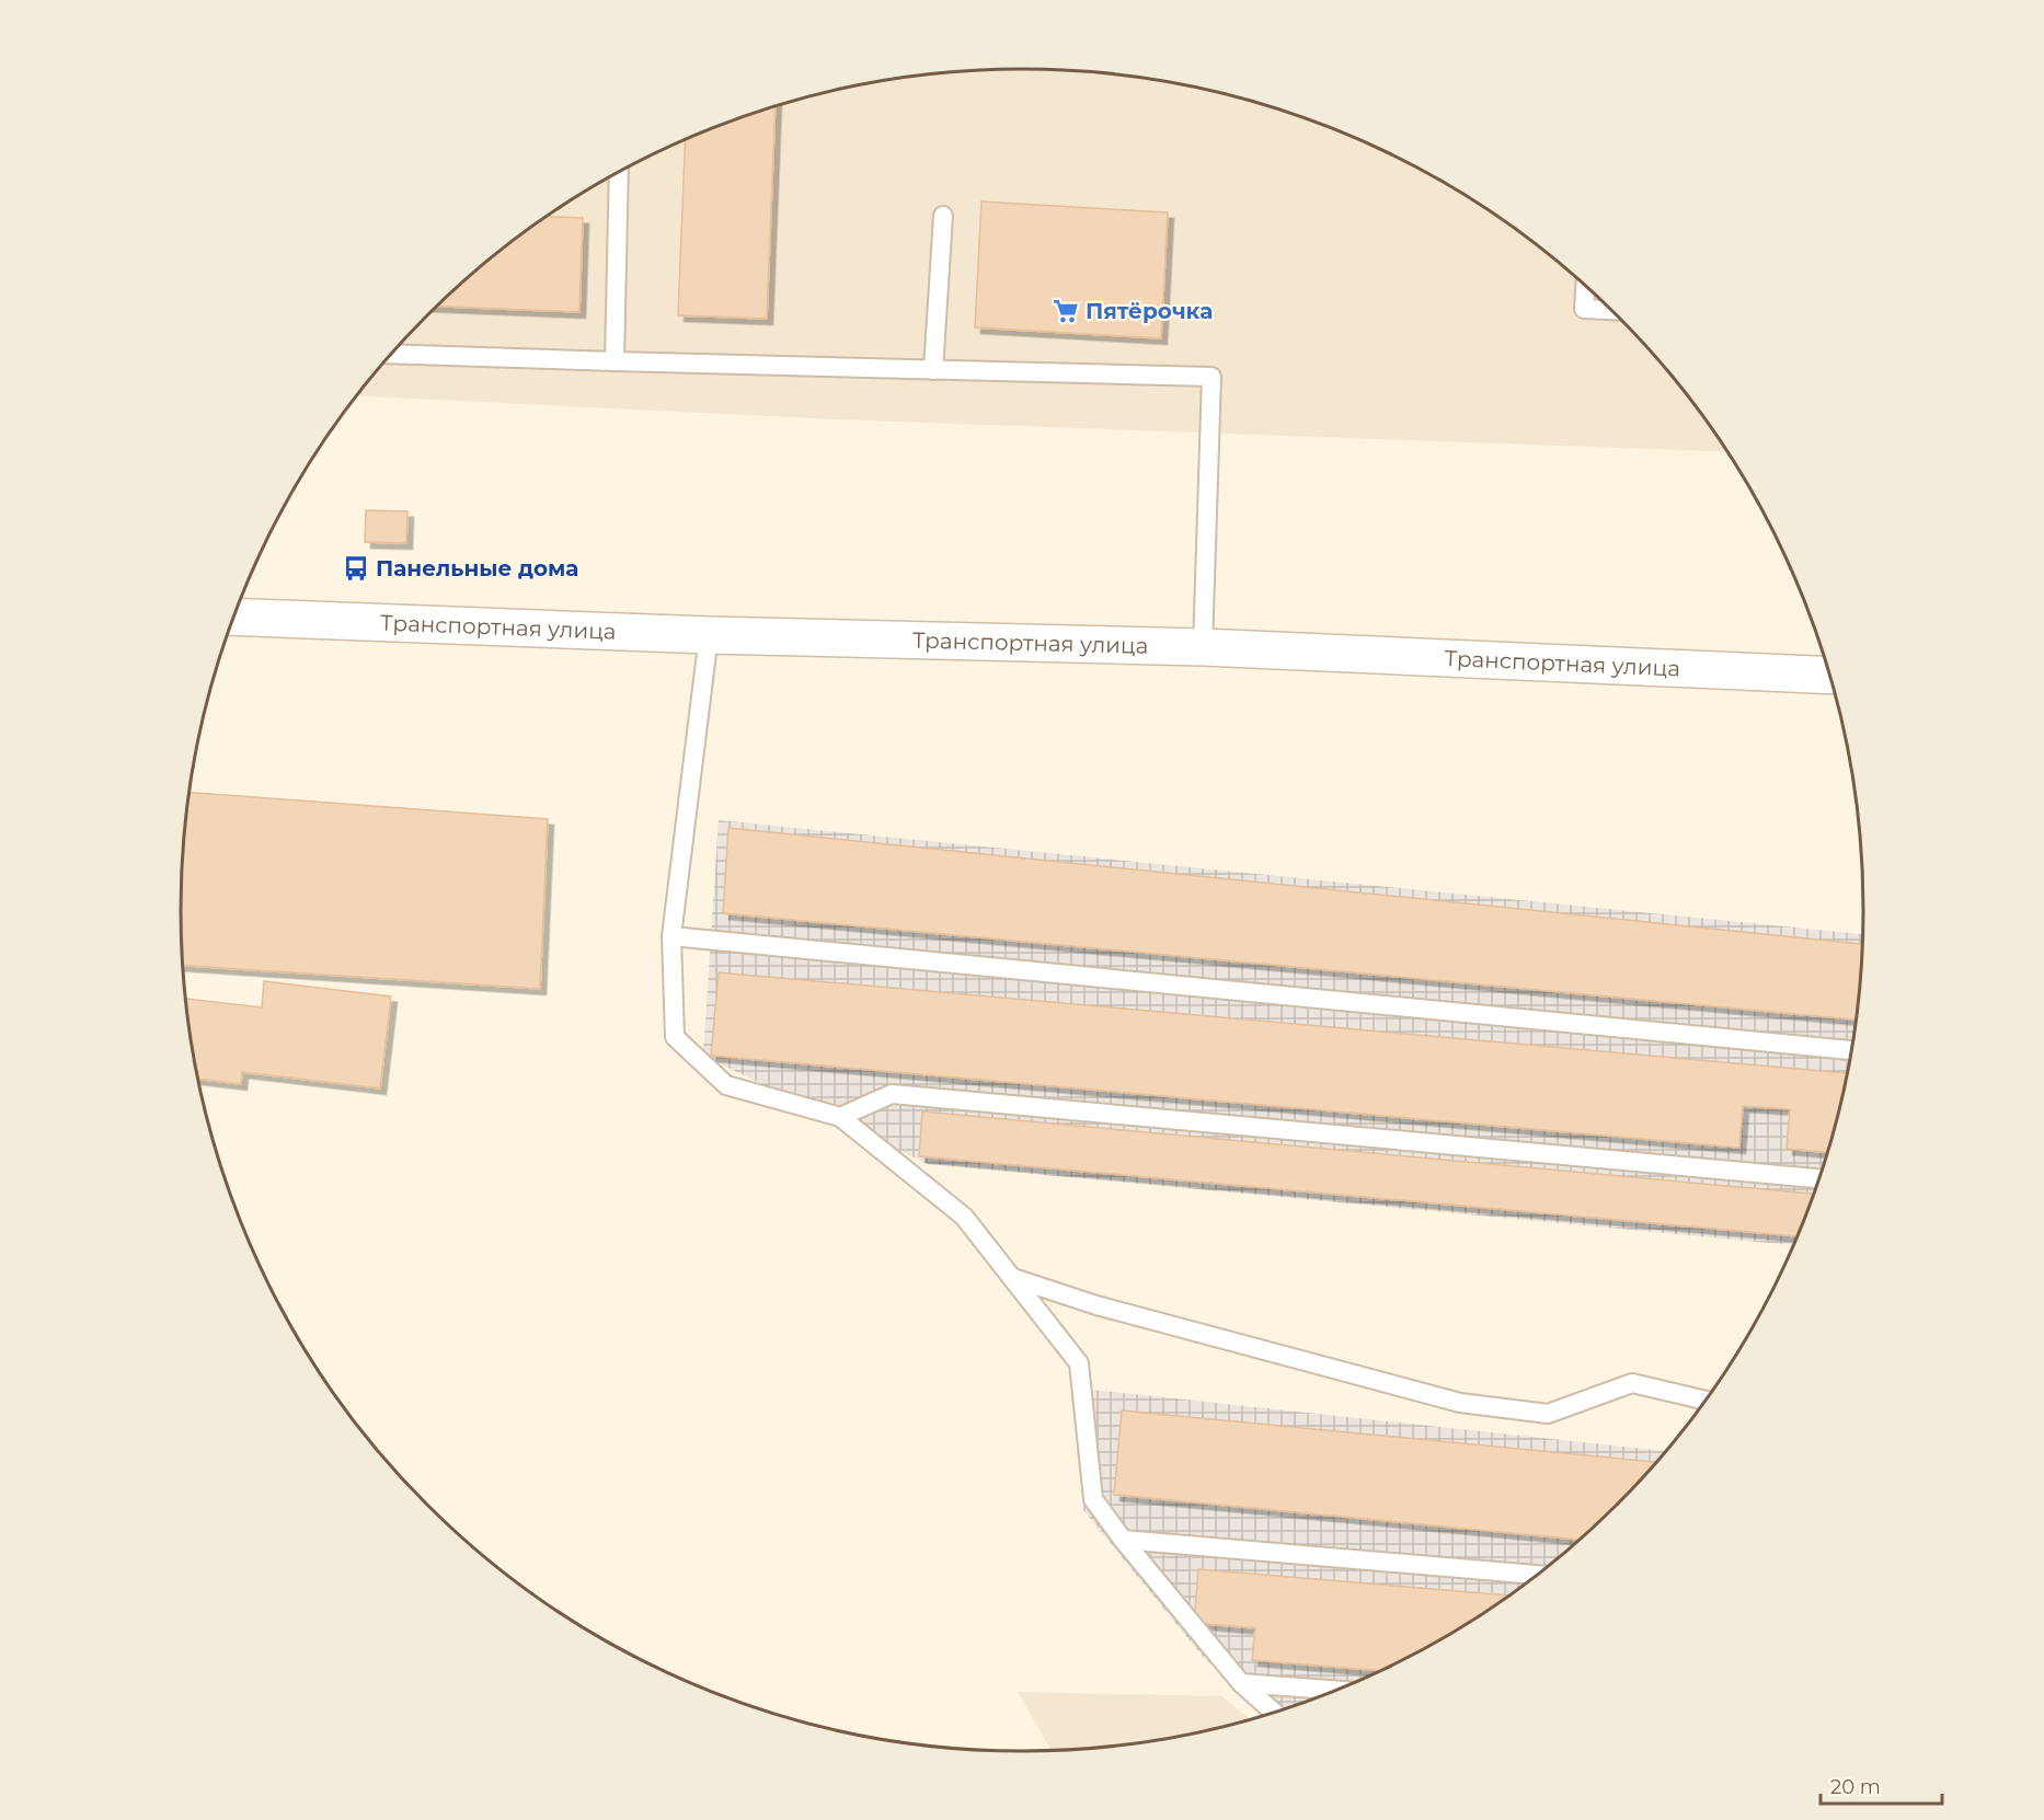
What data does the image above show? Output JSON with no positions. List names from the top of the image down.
{
  "streets": {
    "main road": ["Транспортная улица"]
  },
  "places": {
    "supermarket": ["Пятёрочка"],
    "bus stop": ["Панельные дома"]
  },
  "scale_bar": "20 m"
}
